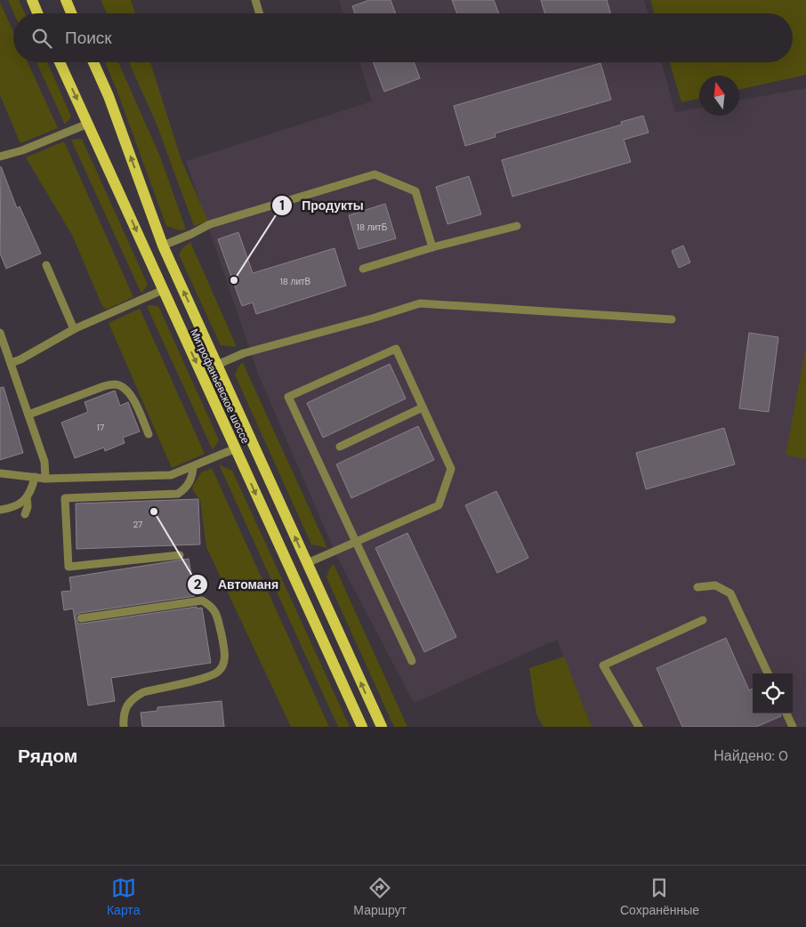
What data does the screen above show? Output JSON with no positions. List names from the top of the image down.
{
  "streets": {
    "main road": ["Митрофаньевское шоссе"]
  },
  "places": ["Продукты", "Автоманя"],
  "house_numbers": [
    "18 литБ",
    "18 литВ",
    "17",
    "27"
  ],
  "north": "top",
  "page": {
    "search": "Поиск",
    "heading": ["Рядом", "Найдено: 0"],
    "nav": ["Карта", "Маршрут", "Сохранённые"]
  }
}
